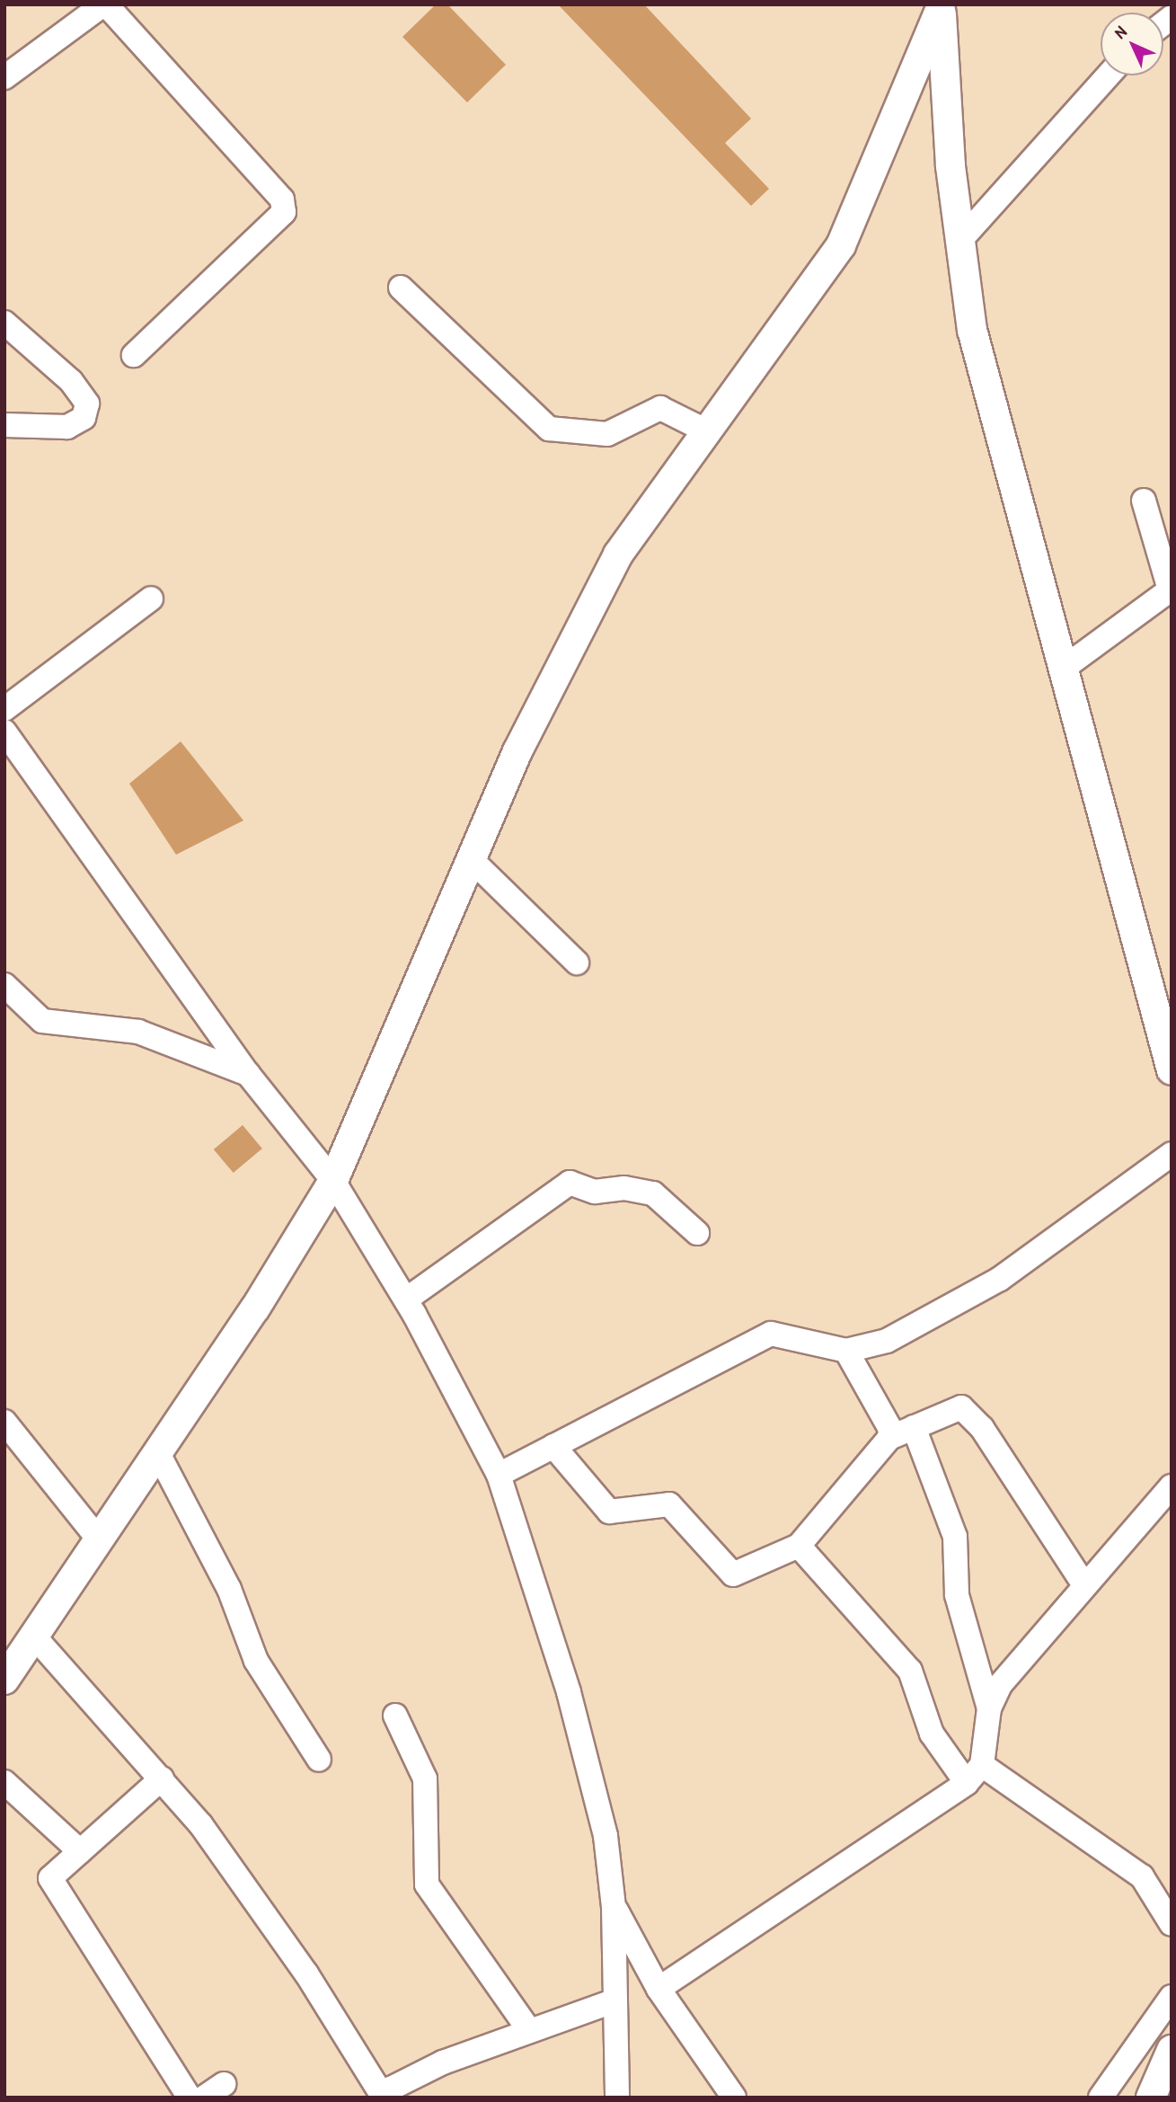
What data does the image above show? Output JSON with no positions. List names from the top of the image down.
{
  "north": "top left"
}
